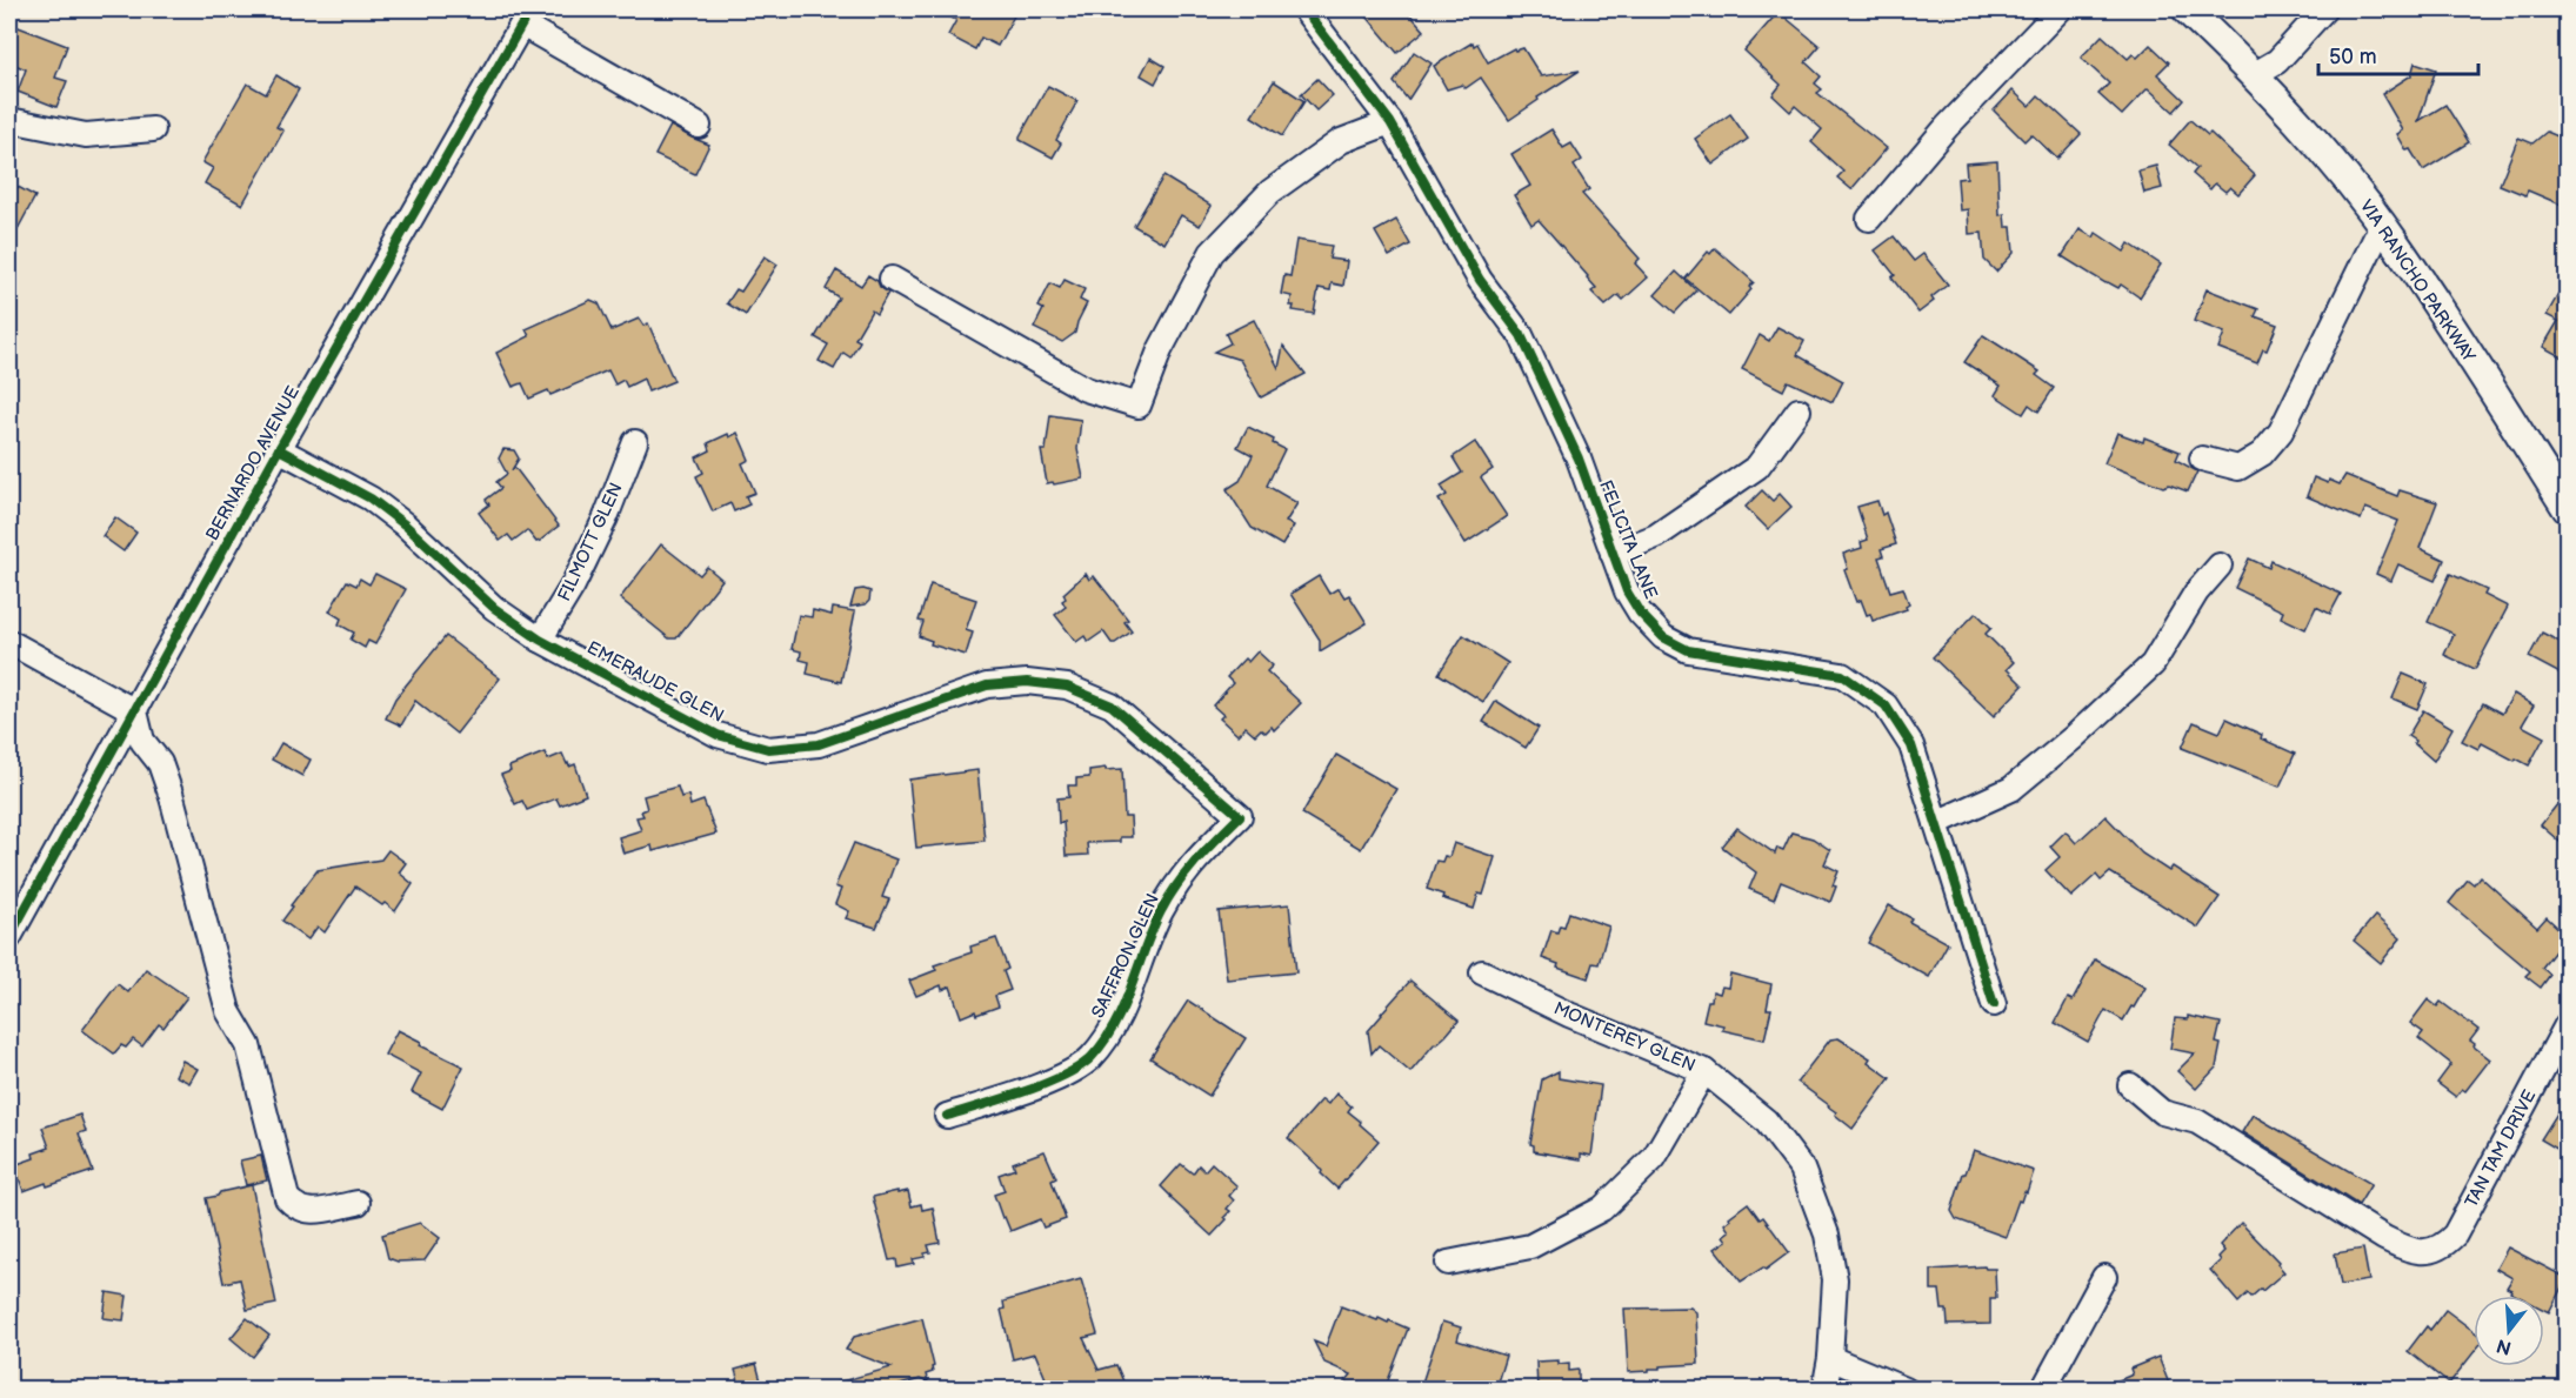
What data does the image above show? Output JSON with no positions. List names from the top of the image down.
{
  "streets": {
    "main road": ["VIA RANCHO PARKWAY"],
    "street": [
      "BERNARDO AVENUE",
      "FELICITA LANE",
      "FILMOTT GLEN",
      "EMERAUDE GLEN",
      "SAFFRON GLEN",
      "MONTEREY GLEN",
      "TAN TAM DRIVE"
    ]
  },
  "crossings": [
    ["BERNARDO AVENUE", "EMERAUDE GLEN"],
    ["FILMOTT GLEN", "EMERAUDE GLEN"],
    ["EMERAUDE GLEN", "SAFFRON GLEN"]
  ],
  "scale_bar": "50 m",
  "north": "bottom"
}
